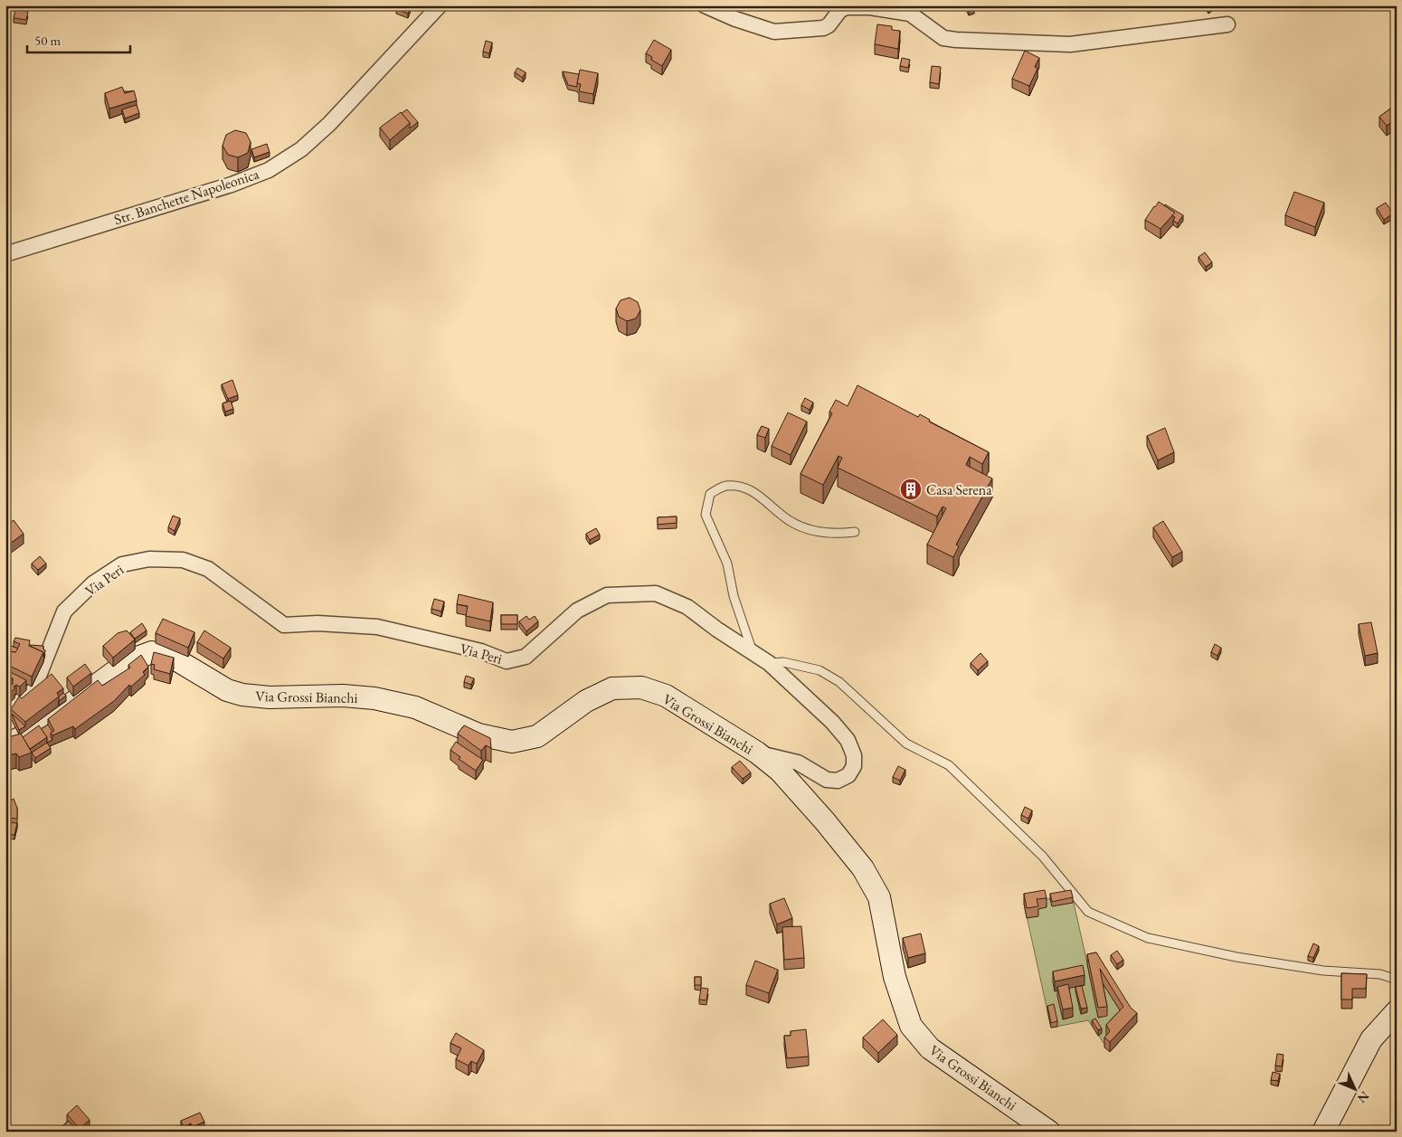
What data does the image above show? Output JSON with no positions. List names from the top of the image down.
{
  "streets": {
    "main road": ["Via Grossi Bianchi"],
    "street": ["Str. Banchette Napoleonica", "Via Peri"]
  },
  "crossings": [
    ["Via Peri", "Via Grossi Bianchi"]
  ],
  "places": {
    "building": ["Casa Serena"]
  },
  "scale_bar": "50 m",
  "north": "bottom right"
}
